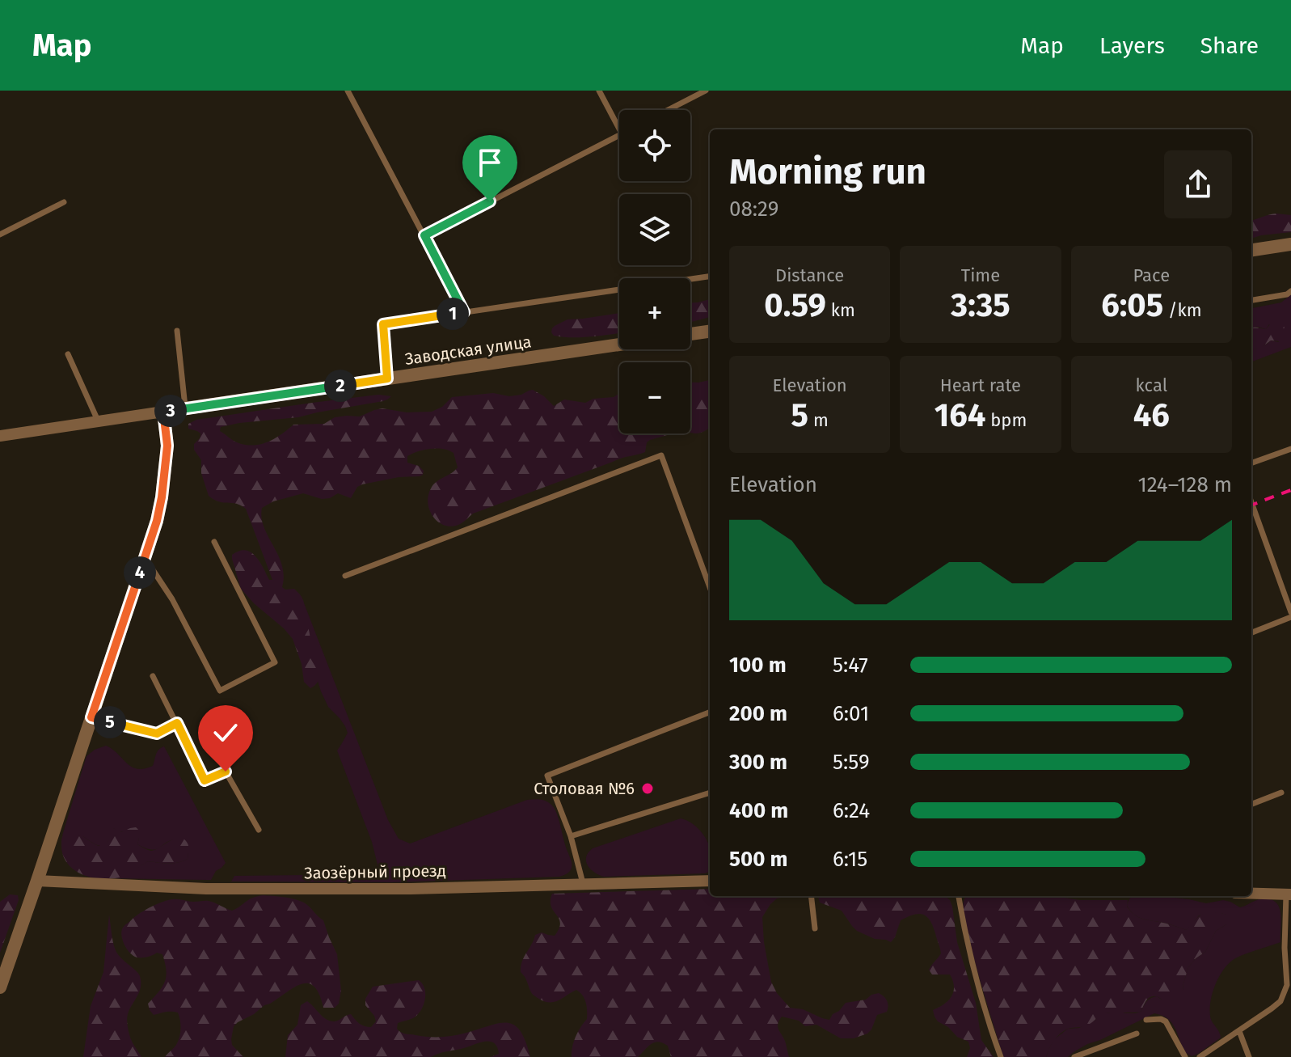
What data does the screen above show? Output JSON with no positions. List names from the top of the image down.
{
  "streets": {
    "street": ["Заводская улица", "Заозёрный проезд"]
  },
  "places": ["Столовая №6"],
  "page": {
    "header": "Map",
    "nav": ["Map", "Layers", "Share"],
    "map_buttons": ["+", "−"],
    "heading": ["Morning run", "08:29"],
    "stats": [
      ["Distance", "0.59 km"],
      ["Time", "3:35"],
      ["Pace", "6:05 /km"],
      ["Elevation", "5 m"],
      ["Heart rate", "164 bpm"],
      ["kcal", "46"]
    ],
    "pins": [
      "1",
      "2",
      "3",
      "4",
      "5"
    ],
    "chart": ["Elevation", "124–128 m"],
    "list": [
      {
        "name": "100 m",
        "note": "5:47"
      },
      {
        "name": "200 m",
        "note": "6:01"
      },
      {
        "name": "300 m",
        "note": "5:59"
      },
      {
        "name": "400 m",
        "note": "6:24"
      },
      {
        "name": "500 m",
        "note": "6:15"
      }
    ]
  }
}
